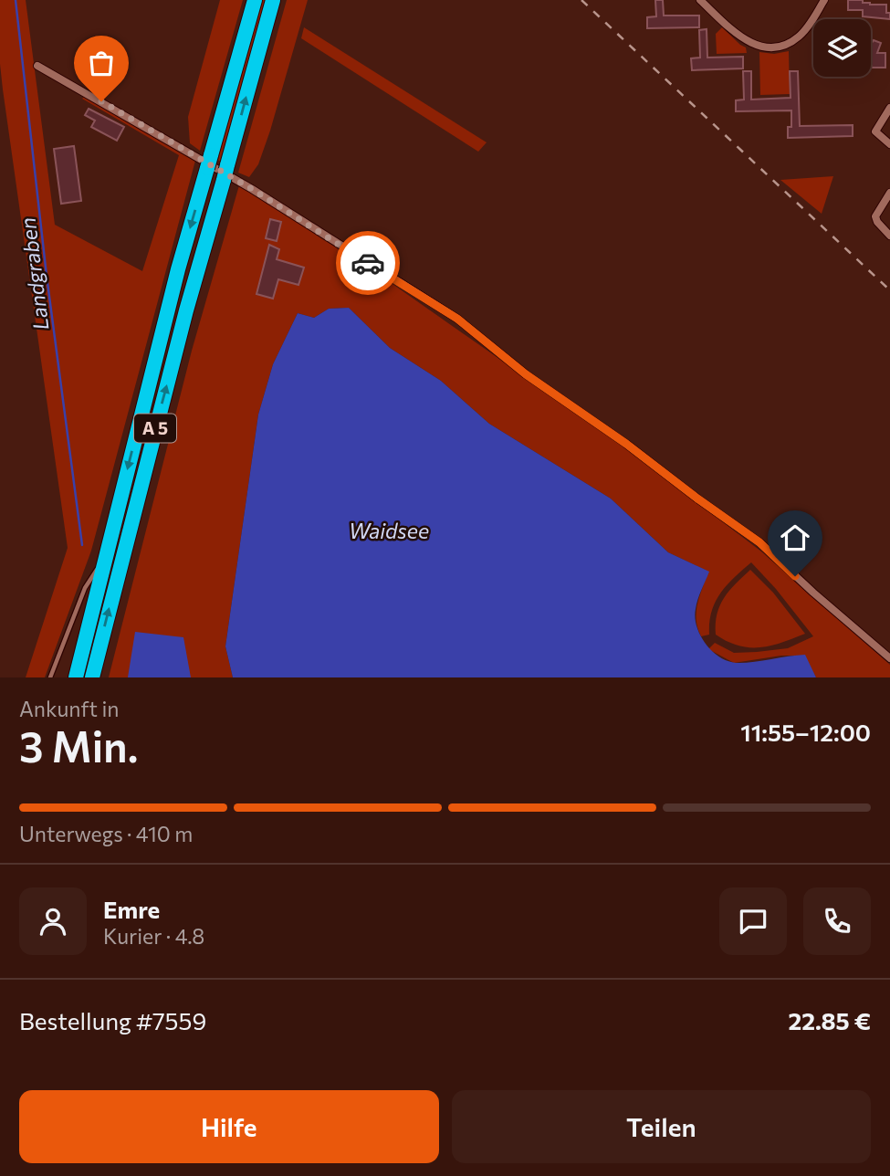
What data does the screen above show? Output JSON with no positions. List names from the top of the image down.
{
  "streets": {
    "highway": ["A 5"]
  },
  "water": ["Landgraben", "Waidsee"],
  "page": {
    "heading": ["3 Min.", "Ankunft in", "11:55–12:00"],
    "panel": [
      "Emre",
      "Kurier · 4.8",
      "Bestellung #7559",
      "22.85 €"
    ],
    "bar": "Unterwegs · 410 m",
    "buttons": ["Hilfe", "Teilen"]
  }
}
